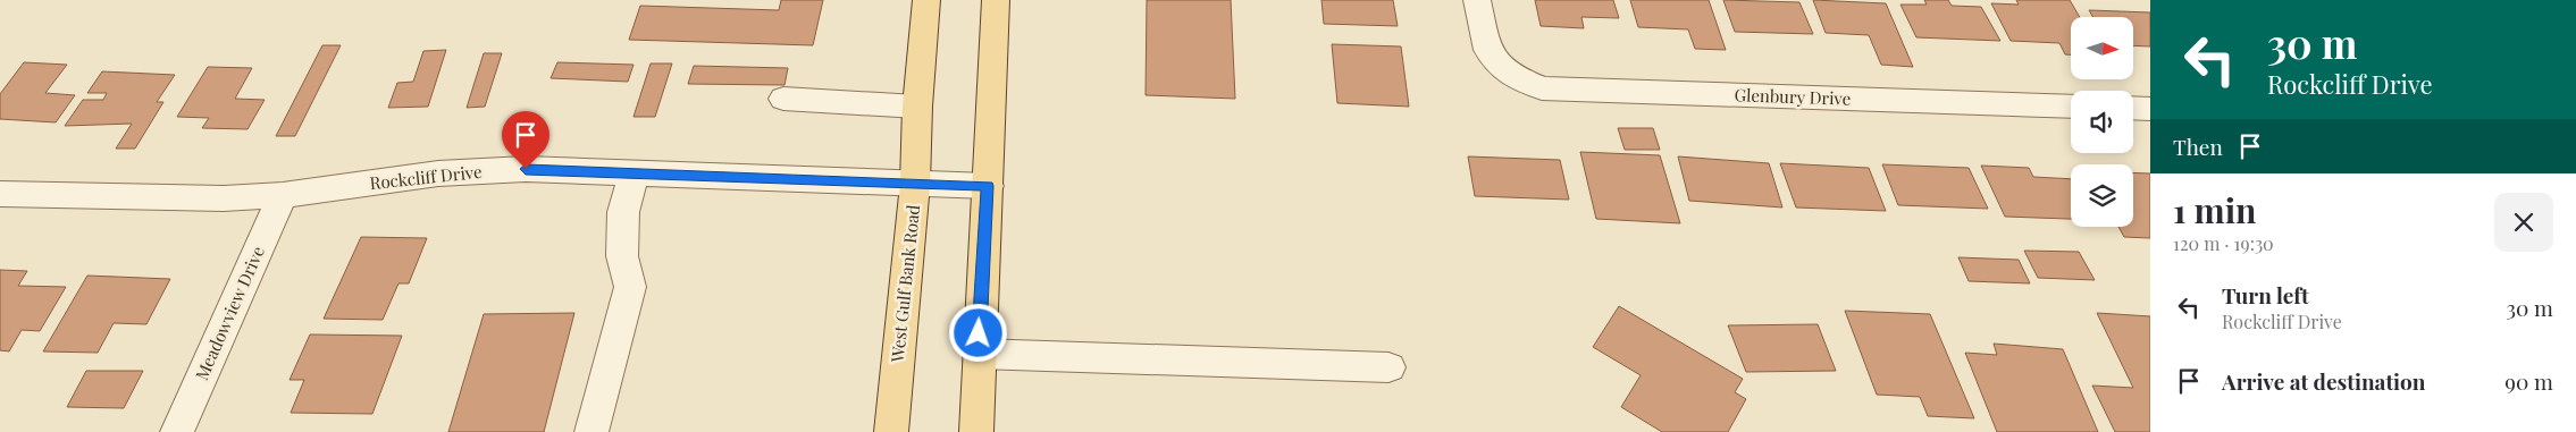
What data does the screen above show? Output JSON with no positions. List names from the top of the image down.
{
  "streets": {
    "main road": ["West Gulf Bank Road"],
    "street": ["Glenbury Drive", "Rockcliff Drive", "Meadowview Drive"]
  },
  "crossings": [
    ["Rockcliff Drive", "West Gulf Bank Road"],
    ["Rockcliff Drive", "Meadowview Drive"]
  ],
  "north": "right",
  "page": {
    "turn": ["30 m", "Rockcliff Drive"],
    "then": "Then",
    "heading": ["1 min", "120 m · 19:30"],
    "list": [
      {
        "name": "Turn left",
        "note": "Rockcliff Drive",
        "value": "30 m"
      },
      {
        "name": "Arrive at destination",
        "value": "90 m"
      }
    ]
  }
}
